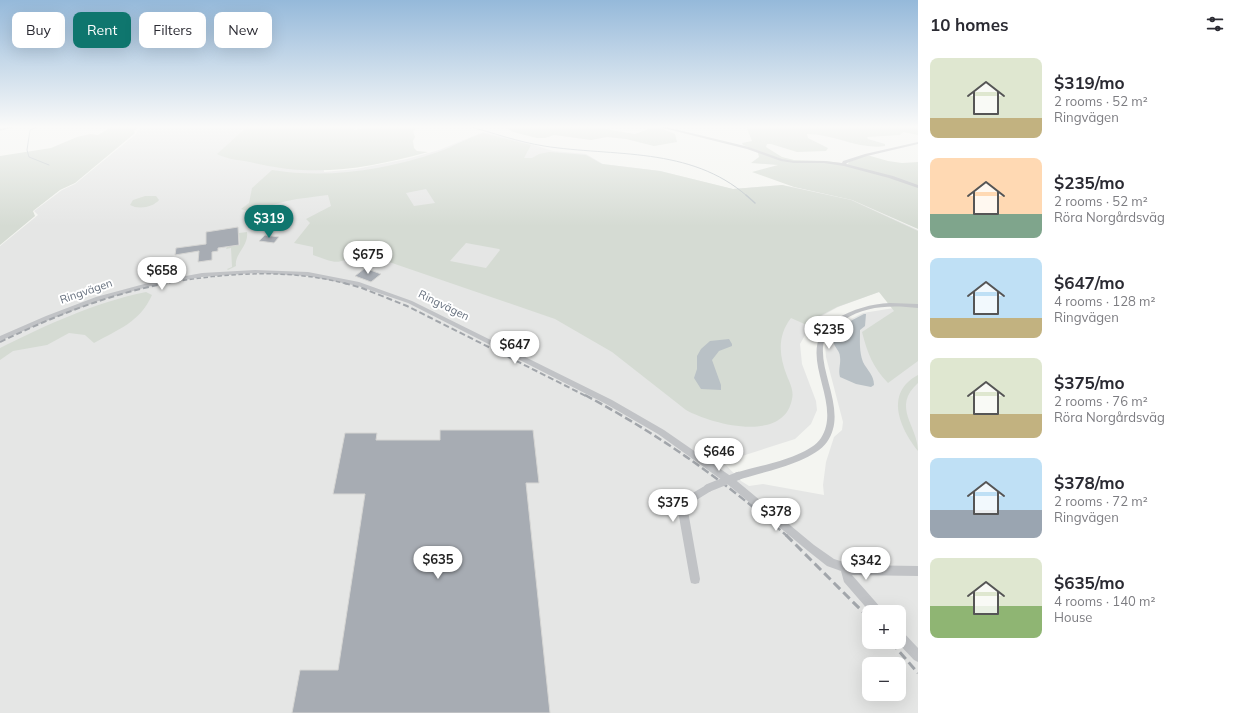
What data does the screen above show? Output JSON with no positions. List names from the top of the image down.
{
  "streets": {
    "street": ["Ringvägen"]
  },
  "page": {
    "heading": "10 homes",
    "chip": [
      "Buy",
      "Rent",
      "Filters",
      "New"
    ],
    "list": [
      {
        "name": "$319/mo",
        "note": "2 rooms · 52 m² · Ringvägen"
      },
      {
        "name": "$235/mo",
        "note": "2 rooms · 52 m² · Röra Norgårdsväg"
      },
      {
        "name": "$647/mo",
        "note": "4 rooms · 128 m² · Ringvägen"
      },
      {
        "name": "$375/mo",
        "note": "2 rooms · 76 m² · Röra Norgårdsväg"
      },
      {
        "name": "$378/mo",
        "note": "2 rooms · 72 m² · Ringvägen"
      },
      {
        "name": "$635/mo",
        "note": "4 rooms · 140 m² · House"
      }
    ],
    "price": [
      "$319",
      "$675",
      "$658",
      "$235",
      "$647",
      "$646",
      "$375",
      "$378",
      "$635",
      "$342"
    ],
    "map_buttons": ["+", "−"]
  }
}
